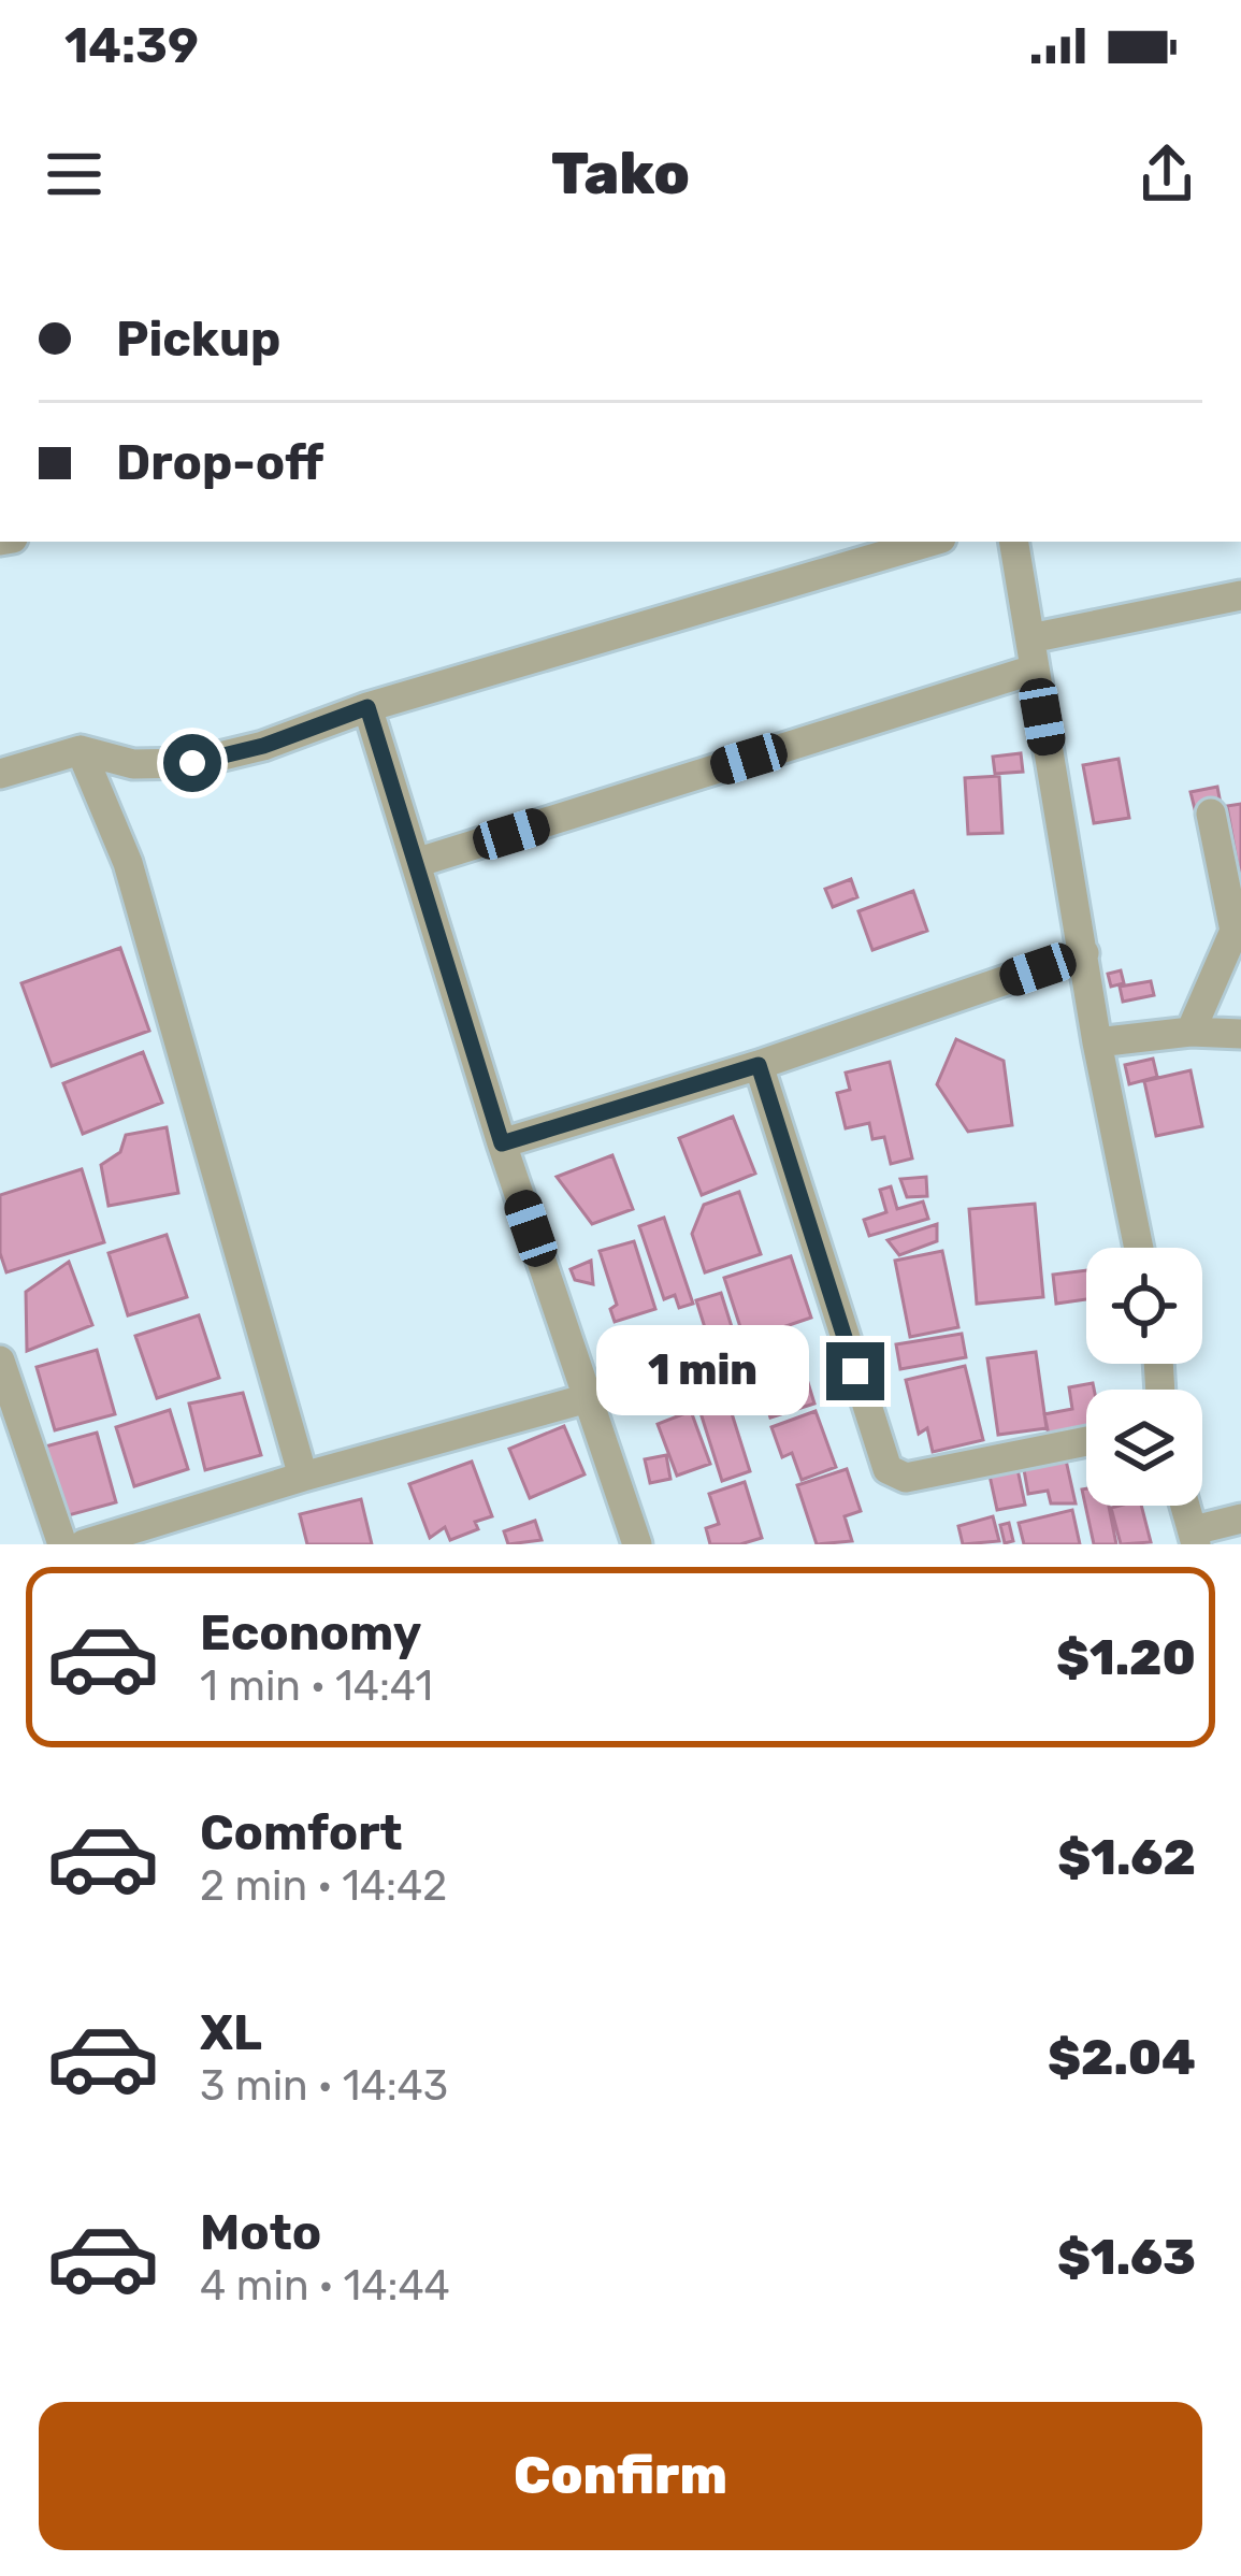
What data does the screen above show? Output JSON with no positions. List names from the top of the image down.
{
  "page": {
    "status": "14:39",
    "header": "Tako",
    "banner": ["Pickup", "Drop-off"],
    "bubble": "1 min",
    "list": [
      {
        "name": "Economy",
        "note": "1 min · 14:41",
        "value": "$1.20"
      },
      {
        "name": "Comfort",
        "note": "2 min · 14:42",
        "value": "$1.62"
      },
      {
        "name": "XL",
        "note": "3 min · 14:43",
        "value": "$2.04"
      },
      {
        "name": "Moto",
        "note": "4 min · 14:44",
        "value": "$1.63"
      }
    ],
    "buttons": "Confirm"
  }
}
